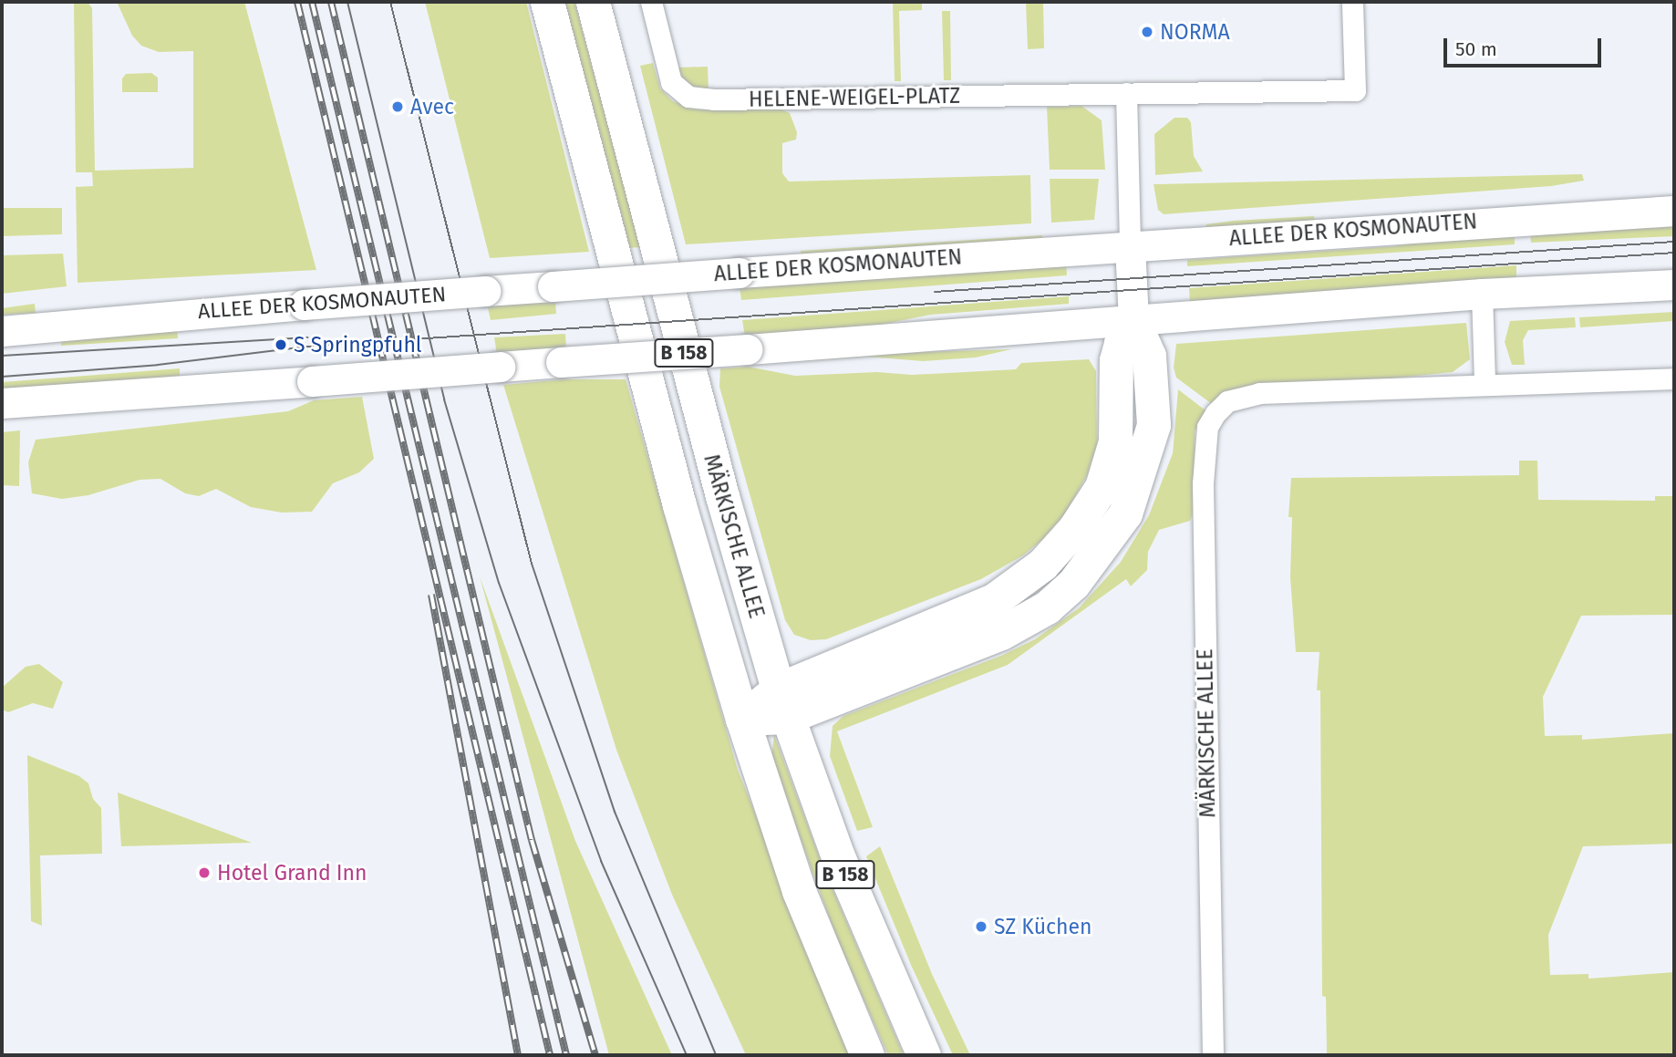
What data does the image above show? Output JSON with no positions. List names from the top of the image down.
{
  "streets": {
    "main road": ["ALLEE DER KOSMONAUTEN", "B 158", "MÄRKISCHE ALLEE"],
    "street": ["HELENE-WEIGEL-PLATZ"]
  },
  "places": [
    "NORMA",
    "Avec",
    "S Springpfuhl",
    "Hotel Grand Inn",
    "SZ Küchen"
  ],
  "scale_bar": "50 m"
}
